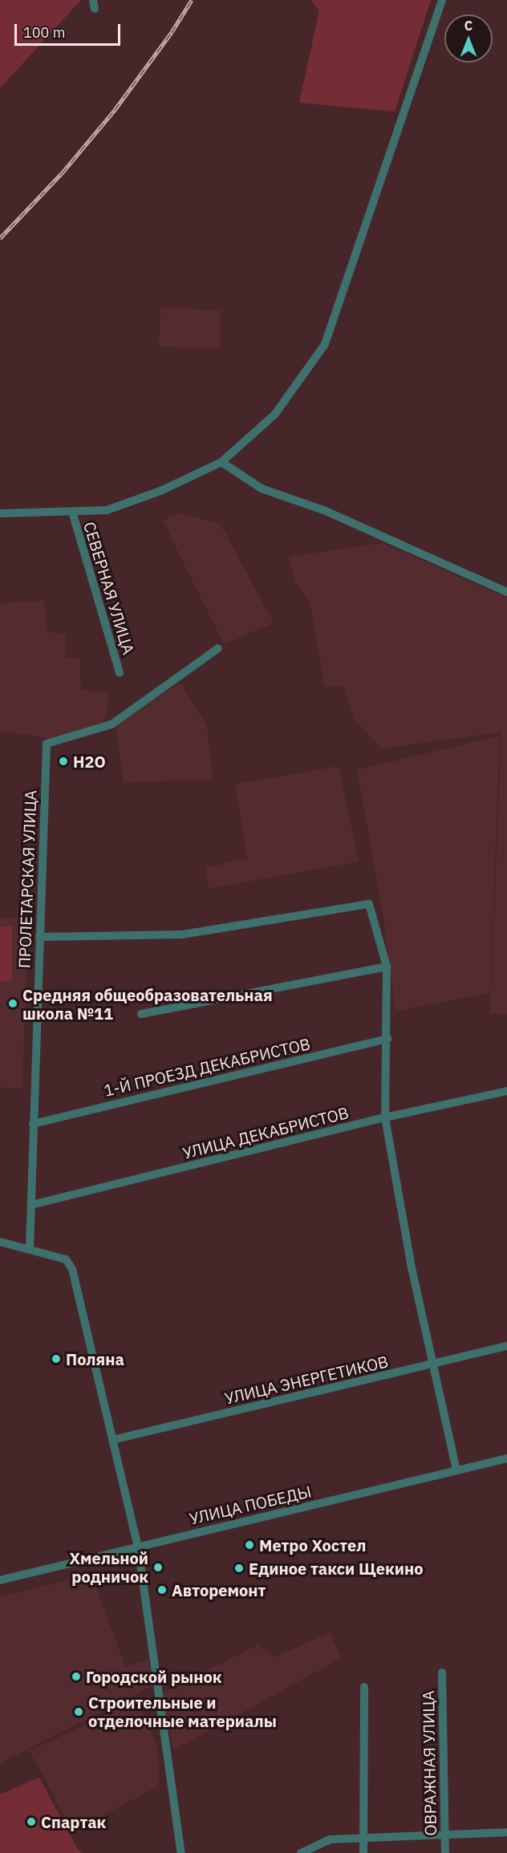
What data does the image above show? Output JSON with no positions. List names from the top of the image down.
{
  "streets": {
    "street": [
      "СЕВЕРНАЯ УЛИЦА",
      "ПРОЛЕТАРСКАЯ УЛИЦА",
      "1-Й ПРОЕЗД ДЕКАБРИСТОВ",
      "УЛИЦА ДЕКАБРИСТОВ",
      "УЛИЦА ЭНЕРГЕТИКОВ",
      "УЛИЦА ПОБЕДЫ",
      "ОВРАЖНАЯ УЛИЦА"
    ]
  },
  "crossings": [
    ["ПРОЛЕТАРСКАЯ УЛИЦА", "1-Й ПРОЕЗД ДЕКАБРИСТОВ"],
    ["ПРОЛЕТАРСКАЯ УЛИЦА", "УЛИЦА ДЕКАБРИСТОВ"]
  ],
  "places": [
    "Н2О",
    "Средняя общеобразовательная школа №11",
    "Поляна",
    "Метро Хостел",
    "Хмельной родничок",
    "Единое такси Щекино",
    "Авторемонт",
    "Городской рынок",
    "Строительные и отделочные материалы",
    "Спартак"
  ],
  "scale_bar": "100 m",
  "north": "top"
}
